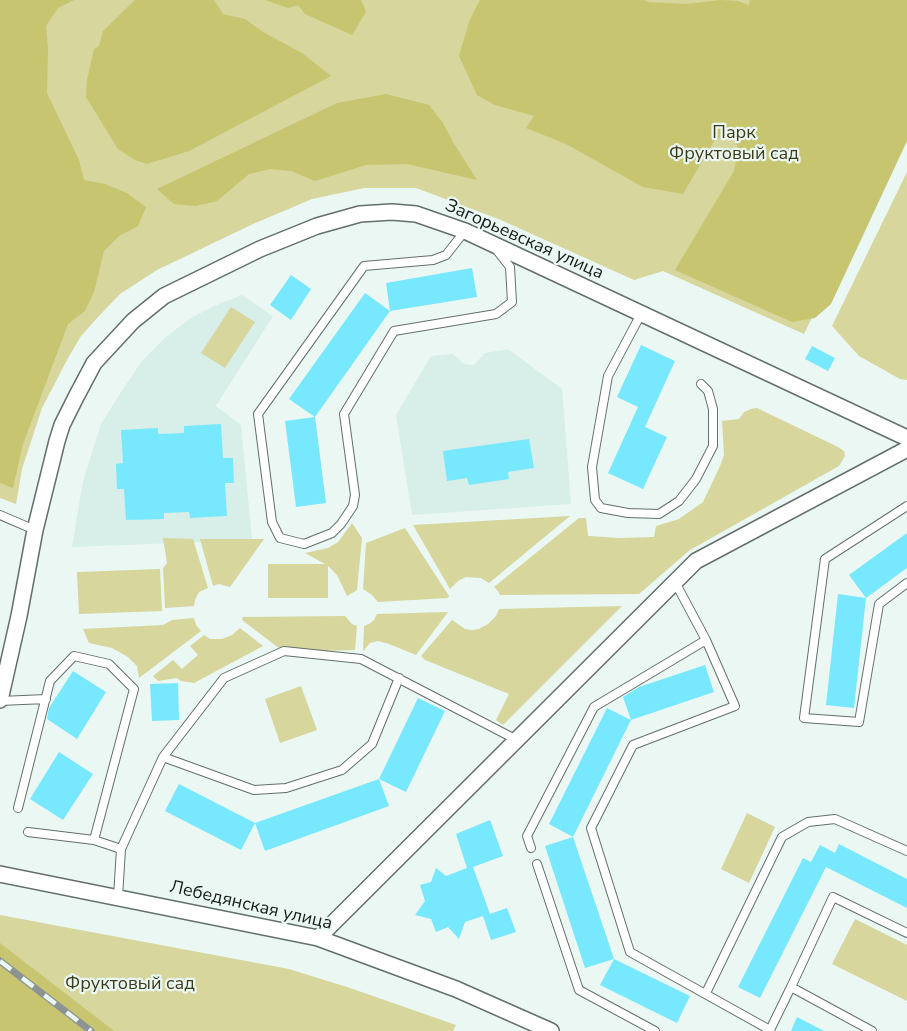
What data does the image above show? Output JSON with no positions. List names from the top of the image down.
{
  "streets": {
    "street": ["Загорьевская улица", "Лебедянская улица"]
  },
  "parks": ["Парк Фруктовый сад", "Фруктовый сад"]
}
